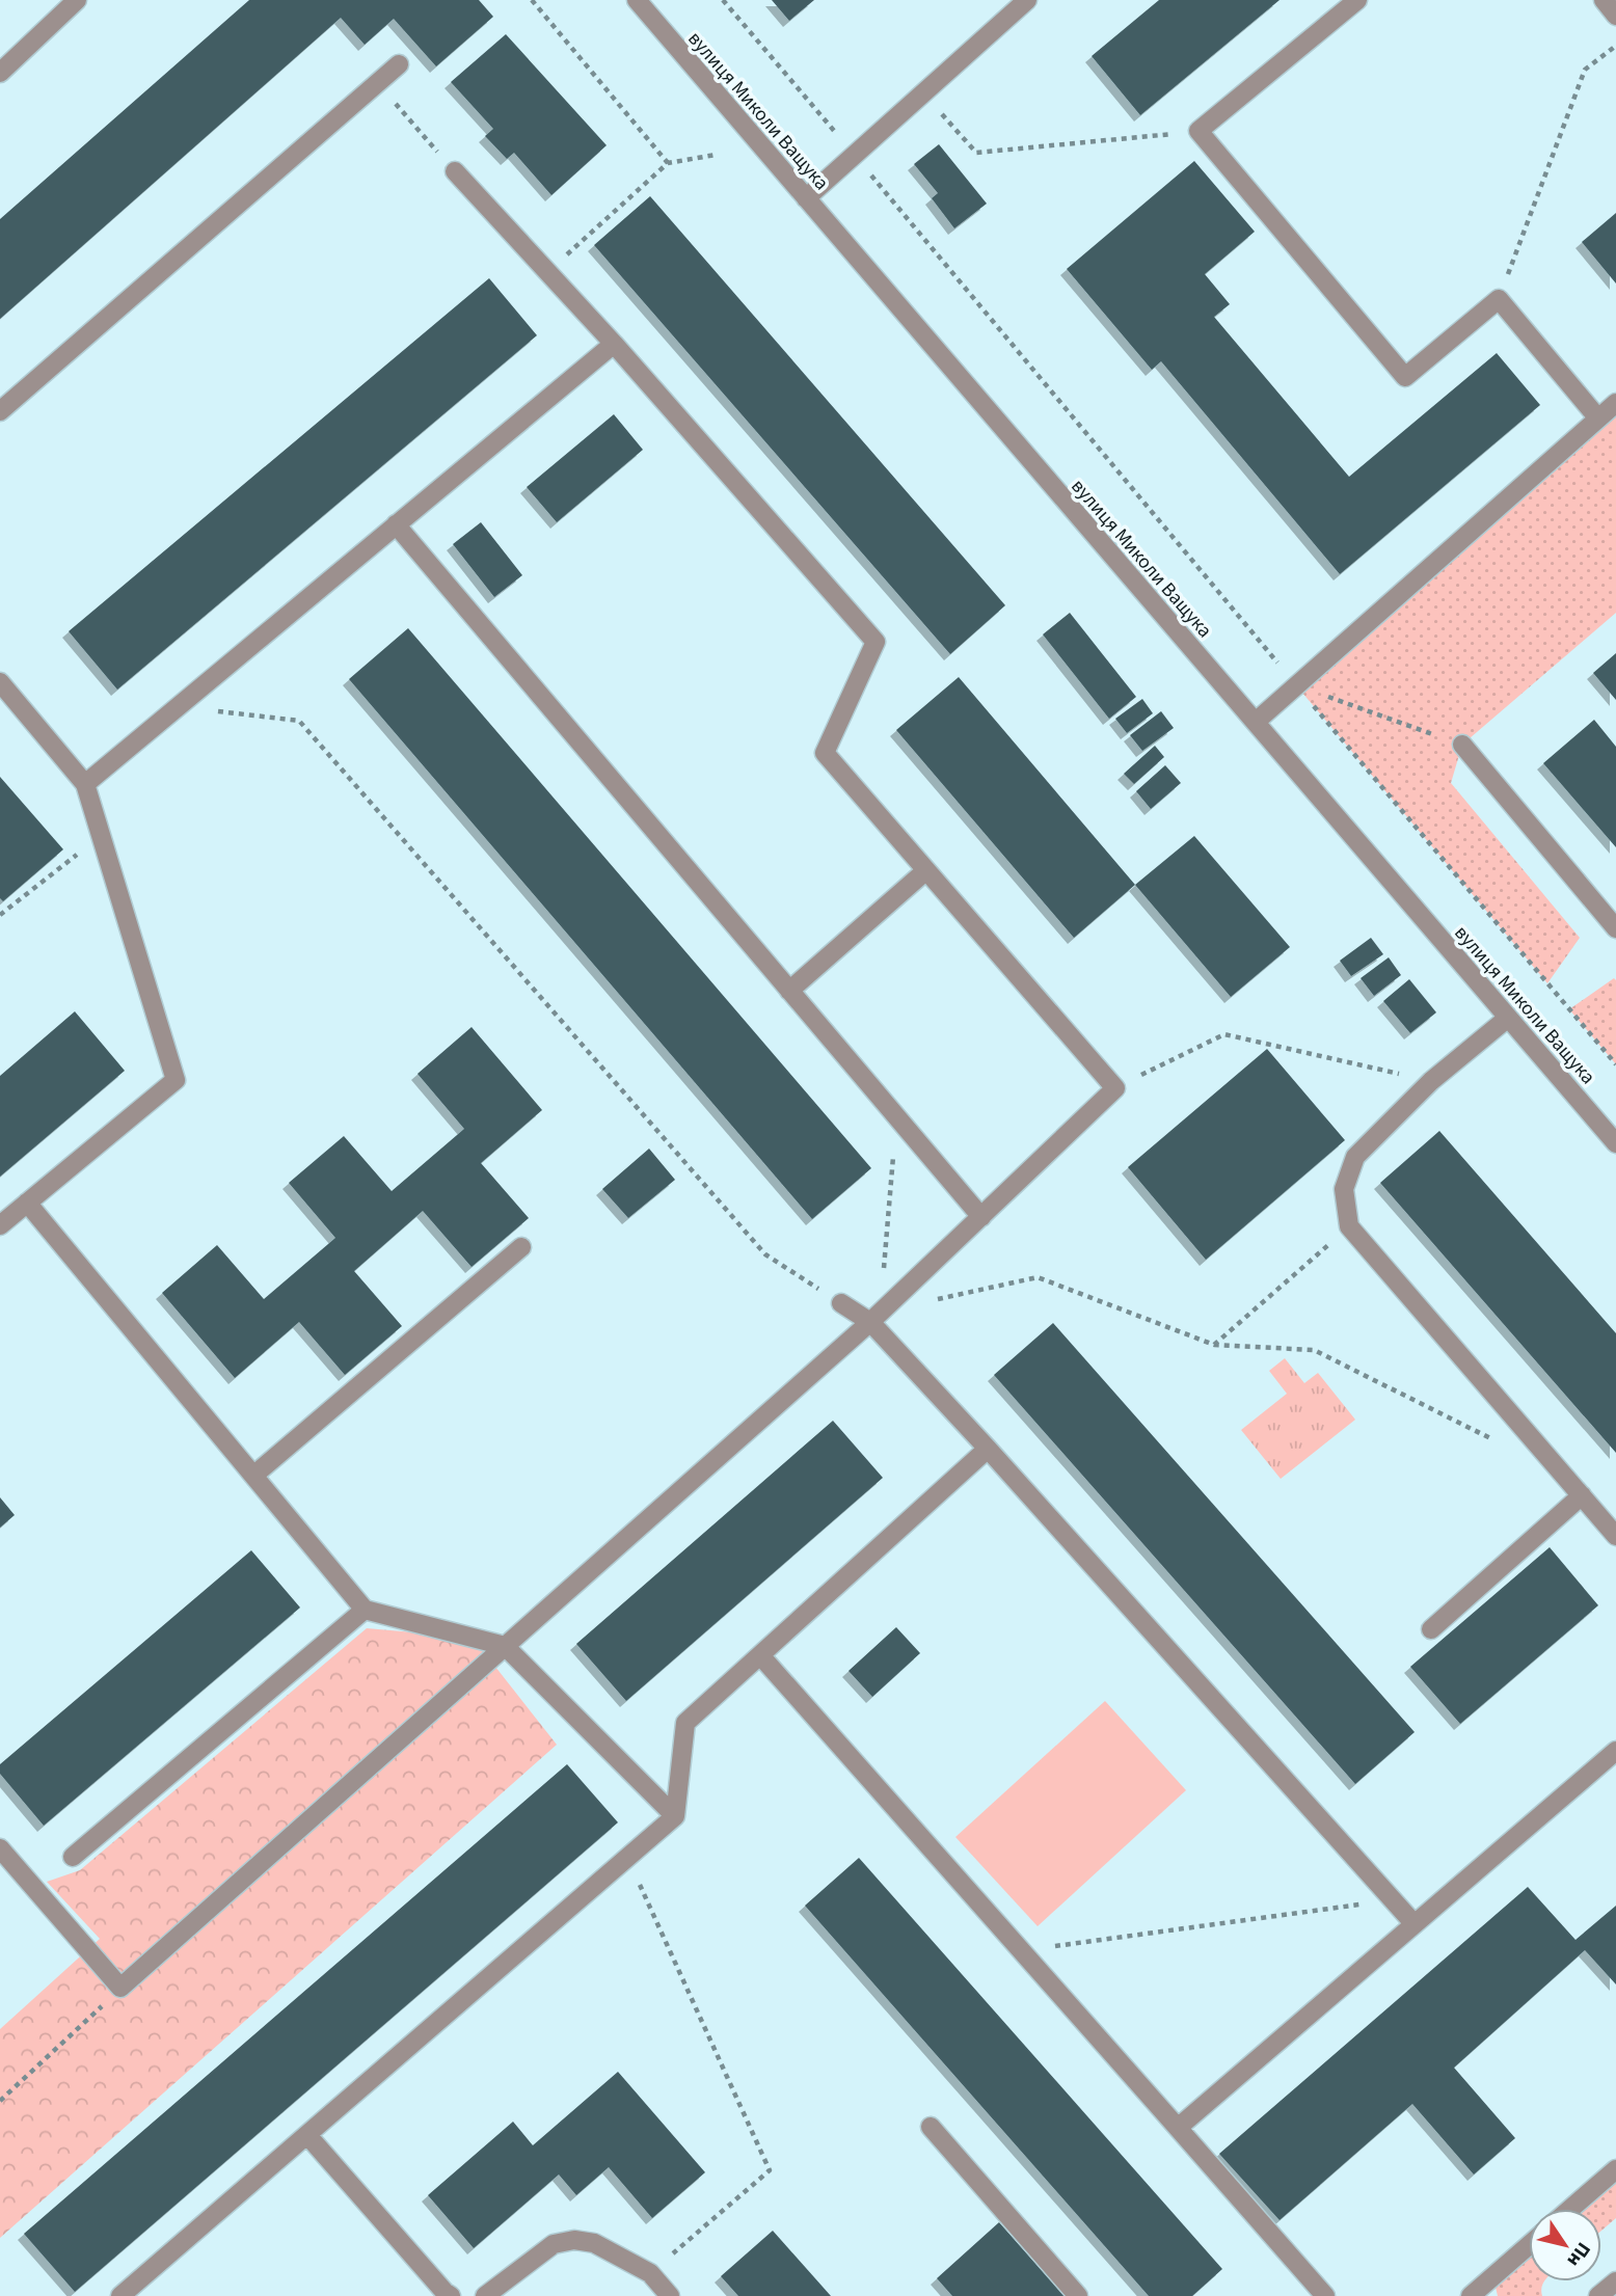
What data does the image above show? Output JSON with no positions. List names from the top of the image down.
{
  "streets": {
    "street": ["вулиця Миколи Ващука"]
  },
  "north": "bottom right"
}
